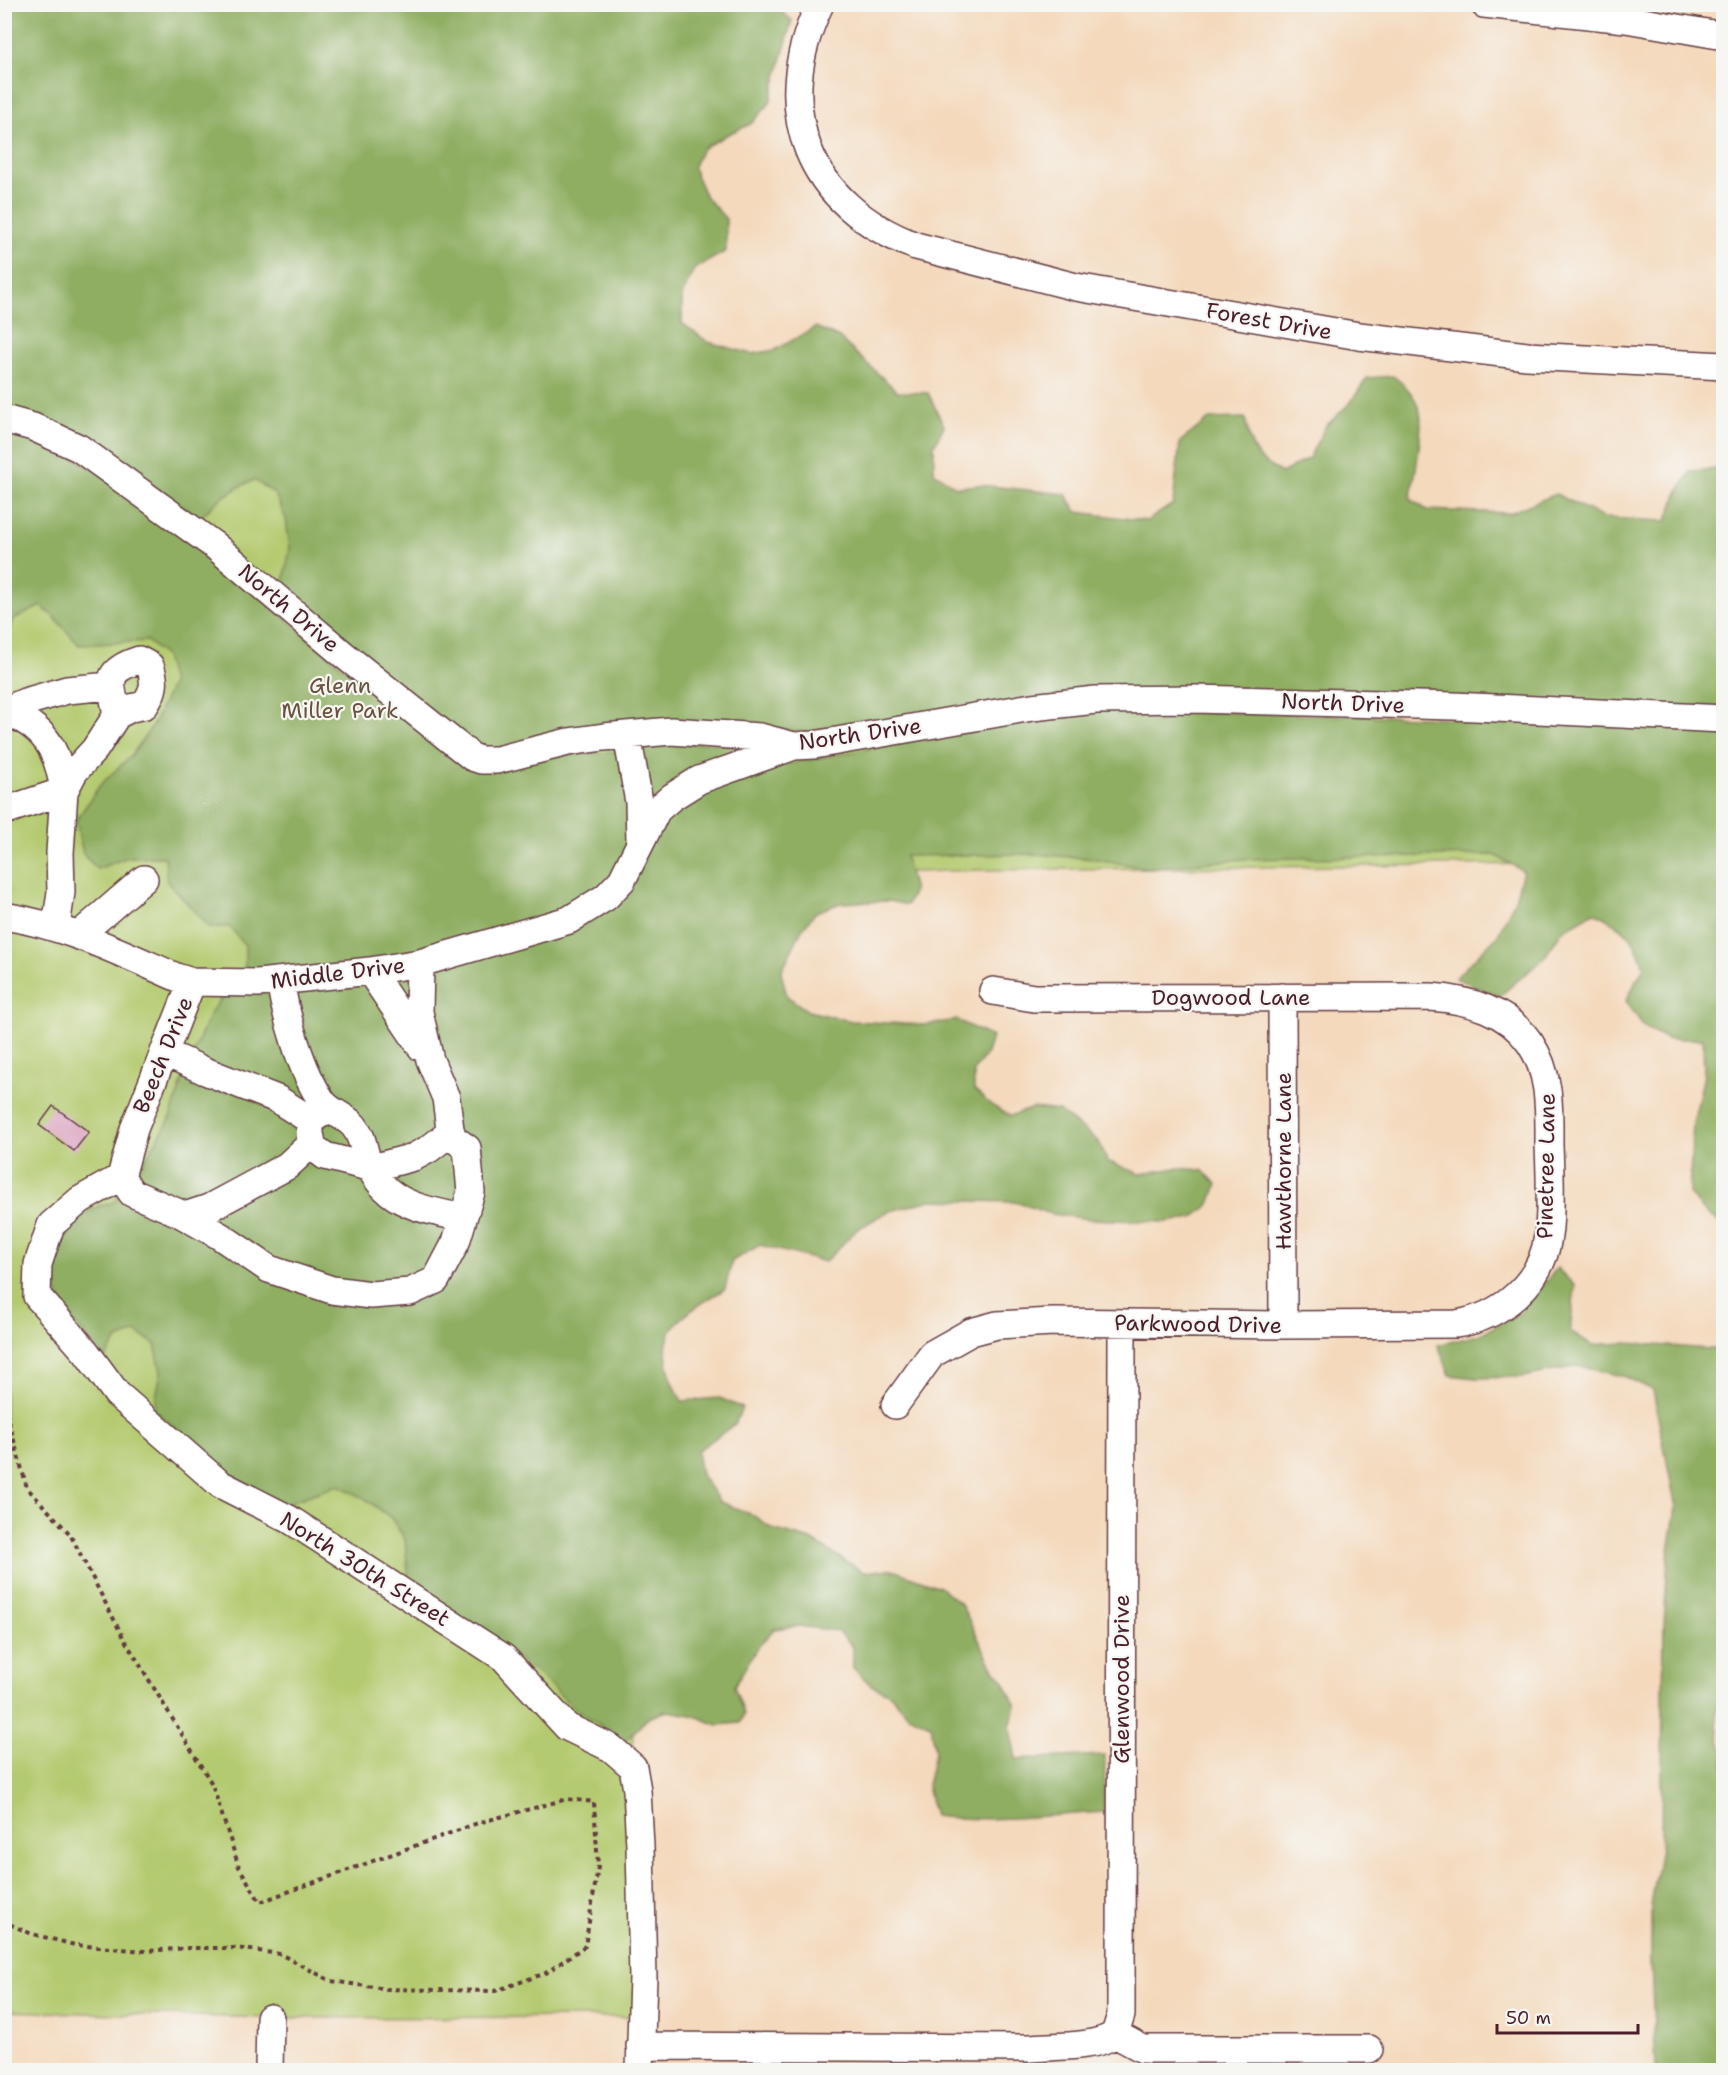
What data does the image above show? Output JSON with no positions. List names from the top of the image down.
{
  "streets": {
    "street": [
      "Forest Drive",
      "North Drive",
      "Middle Drive",
      "Dogwood Lane",
      "Beech Drive",
      "Hawthorne Lane",
      "Pinetree Lane",
      "Parkwood Drive",
      "North 30th Street",
      "Glenwood Drive"
    ]
  },
  "crossings": [
    ["North Drive", "Middle Drive"],
    ["Middle Drive", "Beech Drive"],
    ["Dogwood Lane", "Hawthorne Lane"],
    ["Dogwood Lane", "Pinetree Lane"],
    ["Beech Drive", "North 30th Street"],
    ["Hawthorne Lane", "Parkwood Drive"],
    ["Pinetree Lane", "Parkwood Drive"],
    ["Parkwood Drive", "Glenwood Drive"]
  ],
  "parks": ["Glenn Miller Park"],
  "scale_bar": "50 m"
}
